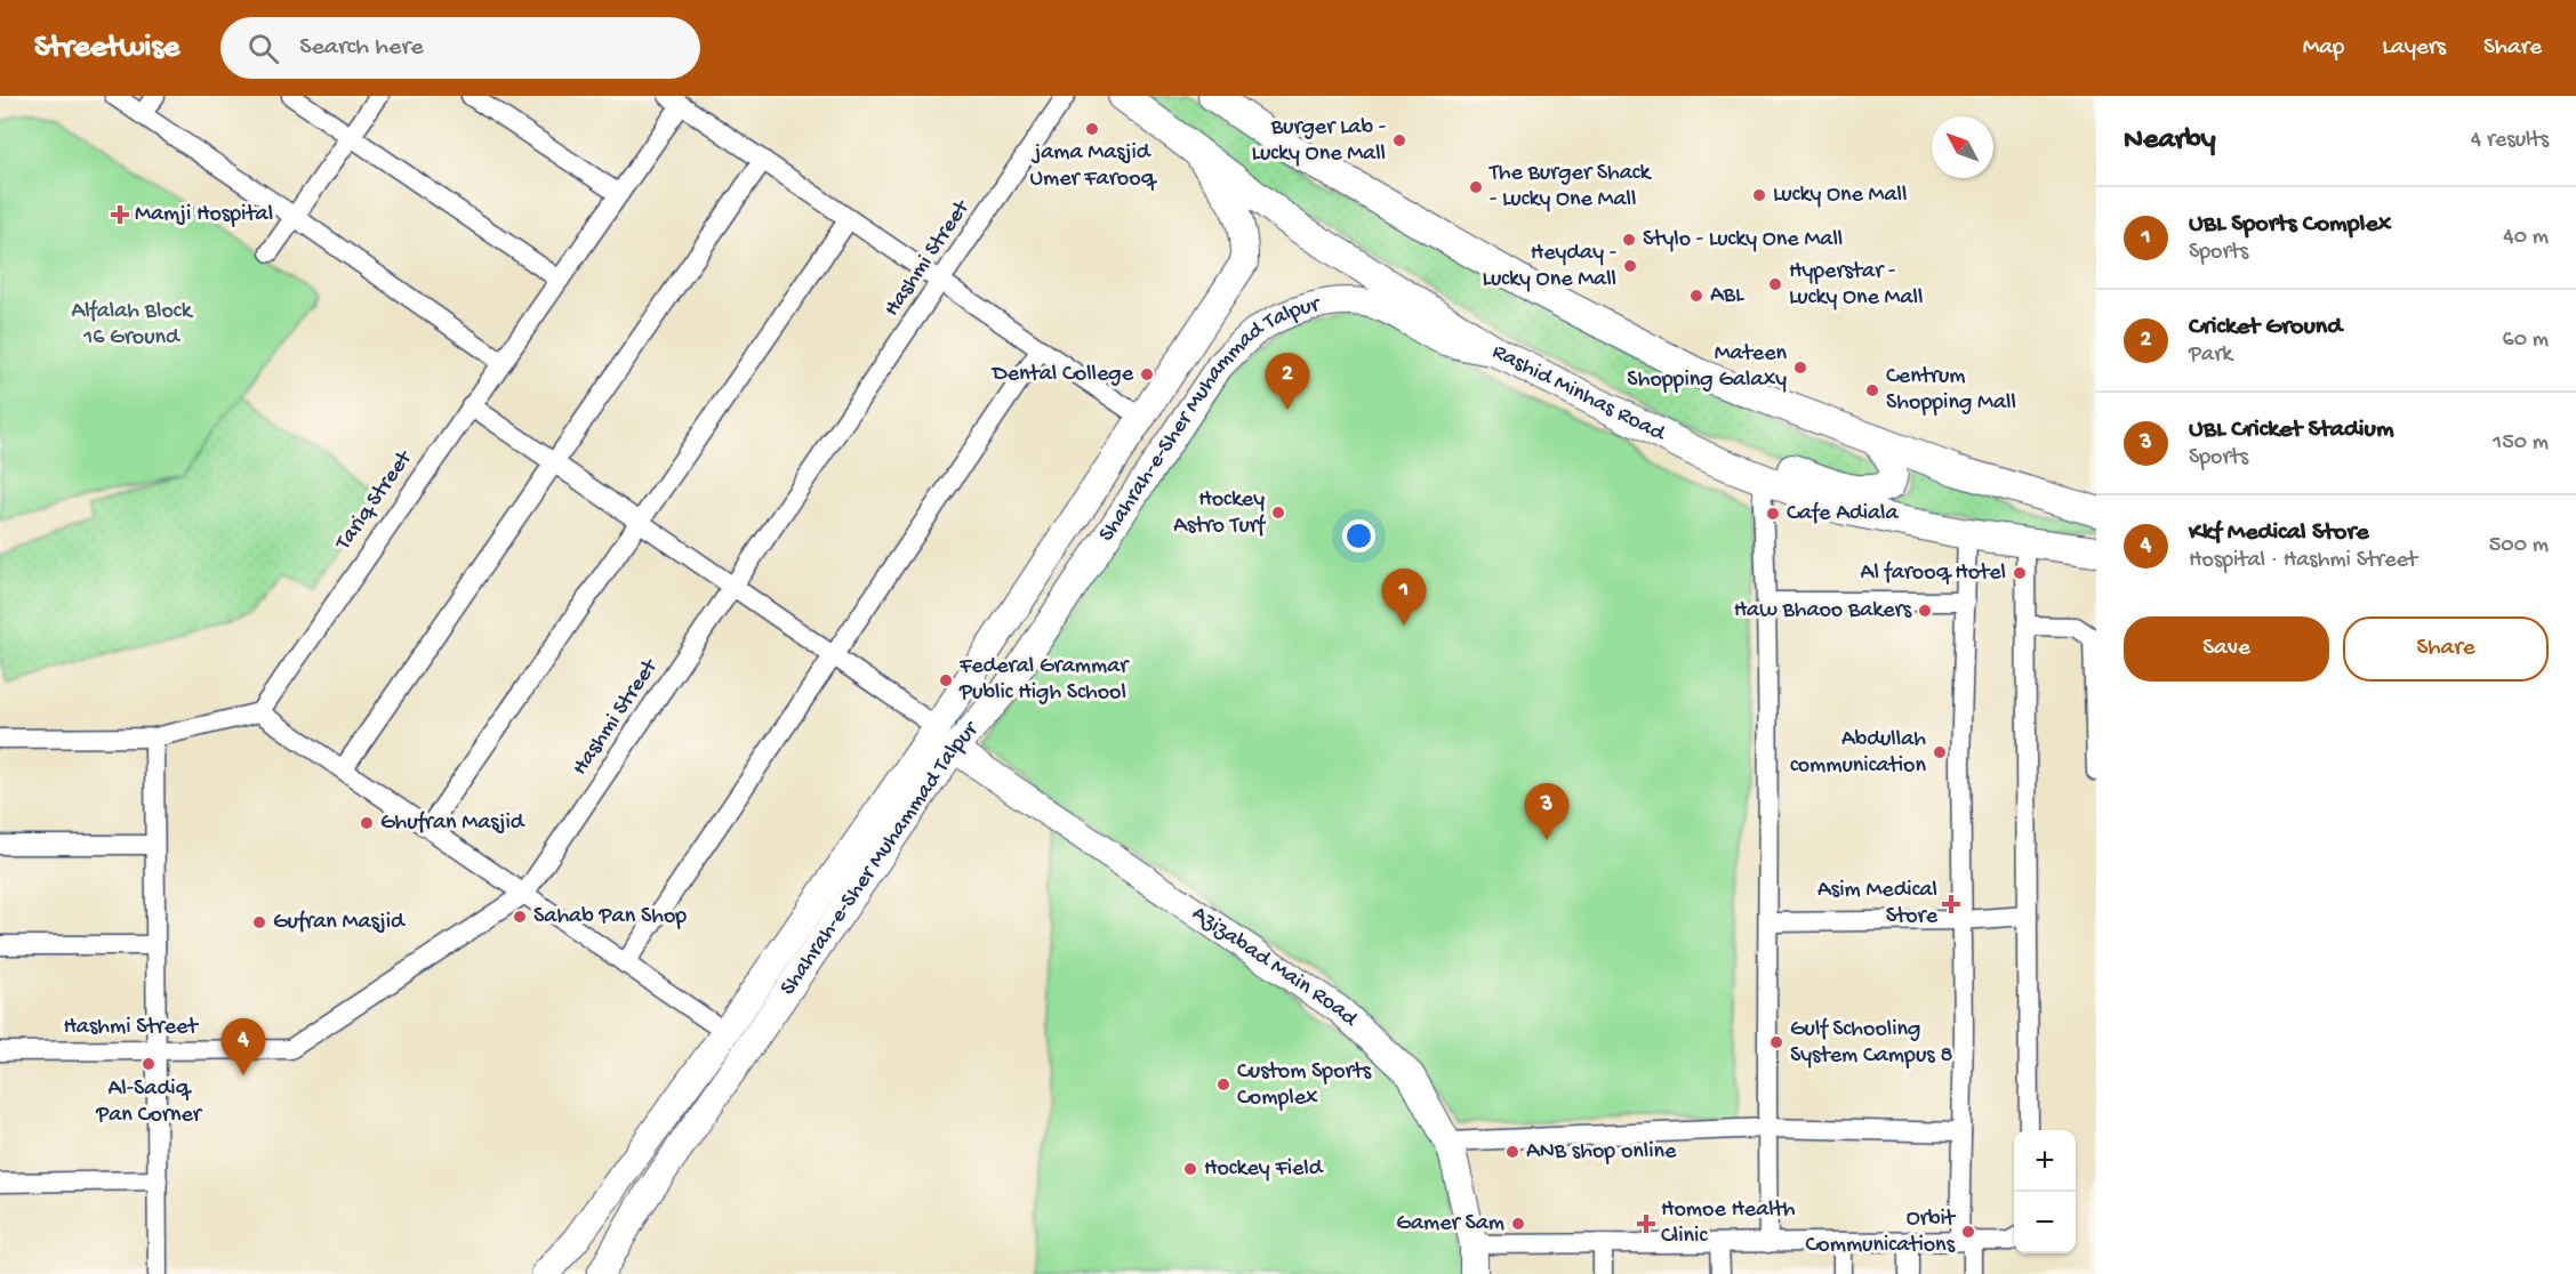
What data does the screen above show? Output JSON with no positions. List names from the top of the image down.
{
  "streets": {
    "main road": ["Rashid Minhas Road", "Shahrah-e-Sher Muhammad Talpur", "Azizabad Main Road"],
    "street": ["Hashmi Street", "Tariq Street"]
  },
  "crossings": [
    ["Rashid Minhas Road", "Shahrah-e-Sher Muhammad Talpur"],
    ["Shahrah-e-Sher Muhammad Talpur", "Azizabad Main Road"]
  ],
  "parks": ["Alfalah Block 16 Ground"],
  "places": {
    "other": [
      "jama Masjid Umer Farooq",
      "Burger Lab - Lucky One Mall",
      "The Burger Shack - Lucky One Mall",
      "Lucky One Mall",
      "Stylo - Lucky One Mall",
      "Heyday - Lucky One Mall",
      "Hyperstar - Lucky One Mall",
      "ABL",
      "Mateen Shopping Galaxy",
      "Dental College",
      "Centrum Shopping Mall",
      "Hockey Astro Turf",
      "Cafe Adiala",
      "Al farooq Hotel",
      "Haw Bhaoo Bakers",
      "Federal Grammar Public High School",
      "Abdullah communication",
      "Ghufran Masjid",
      "Sahab Pan Shop",
      "Gufran Masjid",
      "Gulf Schooling System Campus 8",
      "Al-Sadiq Pan Corner",
      "Custom Sports Complex",
      "ANB shop online",
      "Hockey Field",
      "Gamer Sam",
      "Orbit Communications"
    ],
    "health": ["Mamji Hospital", "Asim Medical Store", "Homoe Health Clinic"]
  },
  "north": "top left",
  "page": {
    "header": "Streetwise",
    "search": "Search here",
    "nav": ["Map", "Layers", "Share"],
    "heading": ["Nearby", "4 results"],
    "list": [
      {
        "mark": "1",
        "name": "UBL Sports Complex",
        "note": "Sports",
        "value": "40 m"
      },
      {
        "mark": "2",
        "name": "Cricket Ground",
        "note": "Park",
        "value": "60 m"
      },
      {
        "mark": "3",
        "name": "UBL Cricket Stadium",
        "note": "Sports",
        "value": "150 m"
      },
      {
        "mark": "4",
        "name": "Kkf Medical Store",
        "note": "Hospital · Hashmi Street",
        "value": "500 m"
      }
    ],
    "pins": [
      "2",
      "1",
      "3",
      "4"
    ],
    "buttons": ["Save", "Share"],
    "map_buttons": ["+", "−"]
  }
}
